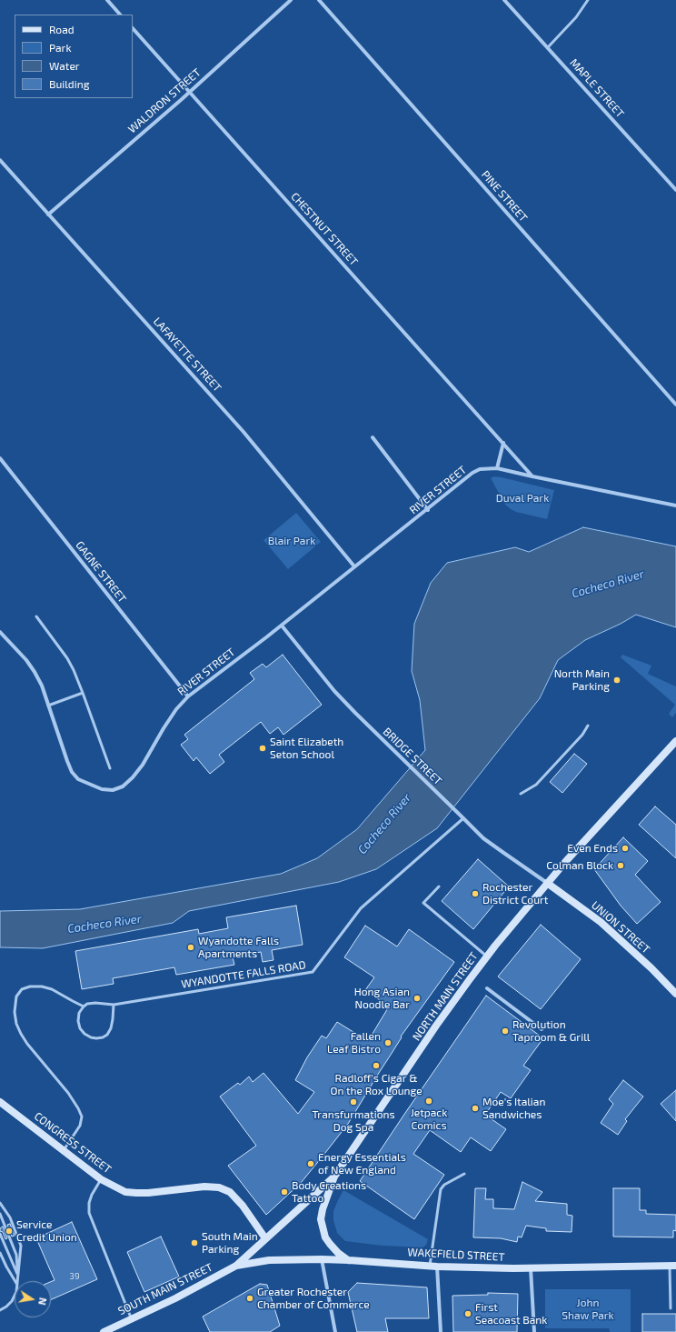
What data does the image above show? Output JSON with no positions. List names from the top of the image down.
{
  "streets": {
    "main road": [
      "UNION STREET",
      "NORTH MAIN STREET",
      "CONGRESS STREET",
      "WAKEFIELD STREET",
      "SOUTH MAIN STREET"
    ],
    "street": [
      "MAPLE STREET",
      "WALDRON STREET",
      "PINE STREET",
      "CHESTNUT STREET",
      "LAFAYETTE STREET",
      "RIVER STREET",
      "GAGNE STREET",
      "BRIDGE STREET"
    ],
    "lane": ["WYANDOTTE FALLS ROAD"]
  },
  "crossings": [
    ["WALDRON STREET", "CHESTNUT STREET"],
    ["WALDRON STREET", "LAFAYETTE STREET"],
    ["LAFAYETTE STREET", "RIVER STREET"],
    ["RIVER STREET", "GAGNE STREET"],
    ["RIVER STREET", "BRIDGE STREET"],
    ["BRIDGE STREET", "UNION STREET"],
    ["BRIDGE STREET", "WYANDOTTE FALLS ROAD"],
    ["BRIDGE STREET", "NORTH MAIN STREET"],
    ["UNION STREET", "NORTH MAIN STREET"],
    ["NORTH MAIN STREET", "CONGRESS STREET"],
    ["NORTH MAIN STREET", "WAKEFIELD STREET"],
    ["NORTH MAIN STREET", "SOUTH MAIN STREET"],
    ["WAKEFIELD STREET", "SOUTH MAIN STREET"]
  ],
  "water": ["Cocheco River"],
  "parks": ["Duval Park", "Blair Park", "John Shaw Park"],
  "places": [
    "North Main Parking",
    "Saint Elizabeth Seton School",
    "Even Ends",
    "Colman Block",
    "Rochester District Court",
    "Wyandotte Falls Apartments",
    "Hong Asian Noodle Bar",
    "Revolution Taproom & Grill",
    "Fallen Leaf Bistro",
    "Radloff's Cigar & On the Rox Lounge",
    "Jetpack Comics",
    "Transfurmations Dog Spa",
    "Moe's Italian Sandwiches",
    "Energy Essentials of New England",
    "Body Creations Tattoo",
    "Service Credit Union",
    "South Main Parking",
    "Greater Rochester Chamber of Commerce",
    "First Seacoast Bank"
  ],
  "house_numbers": ["39"],
  "legend": [
    "Road",
    "Park",
    "Water",
    "Building"
  ],
  "north": "right"
}
